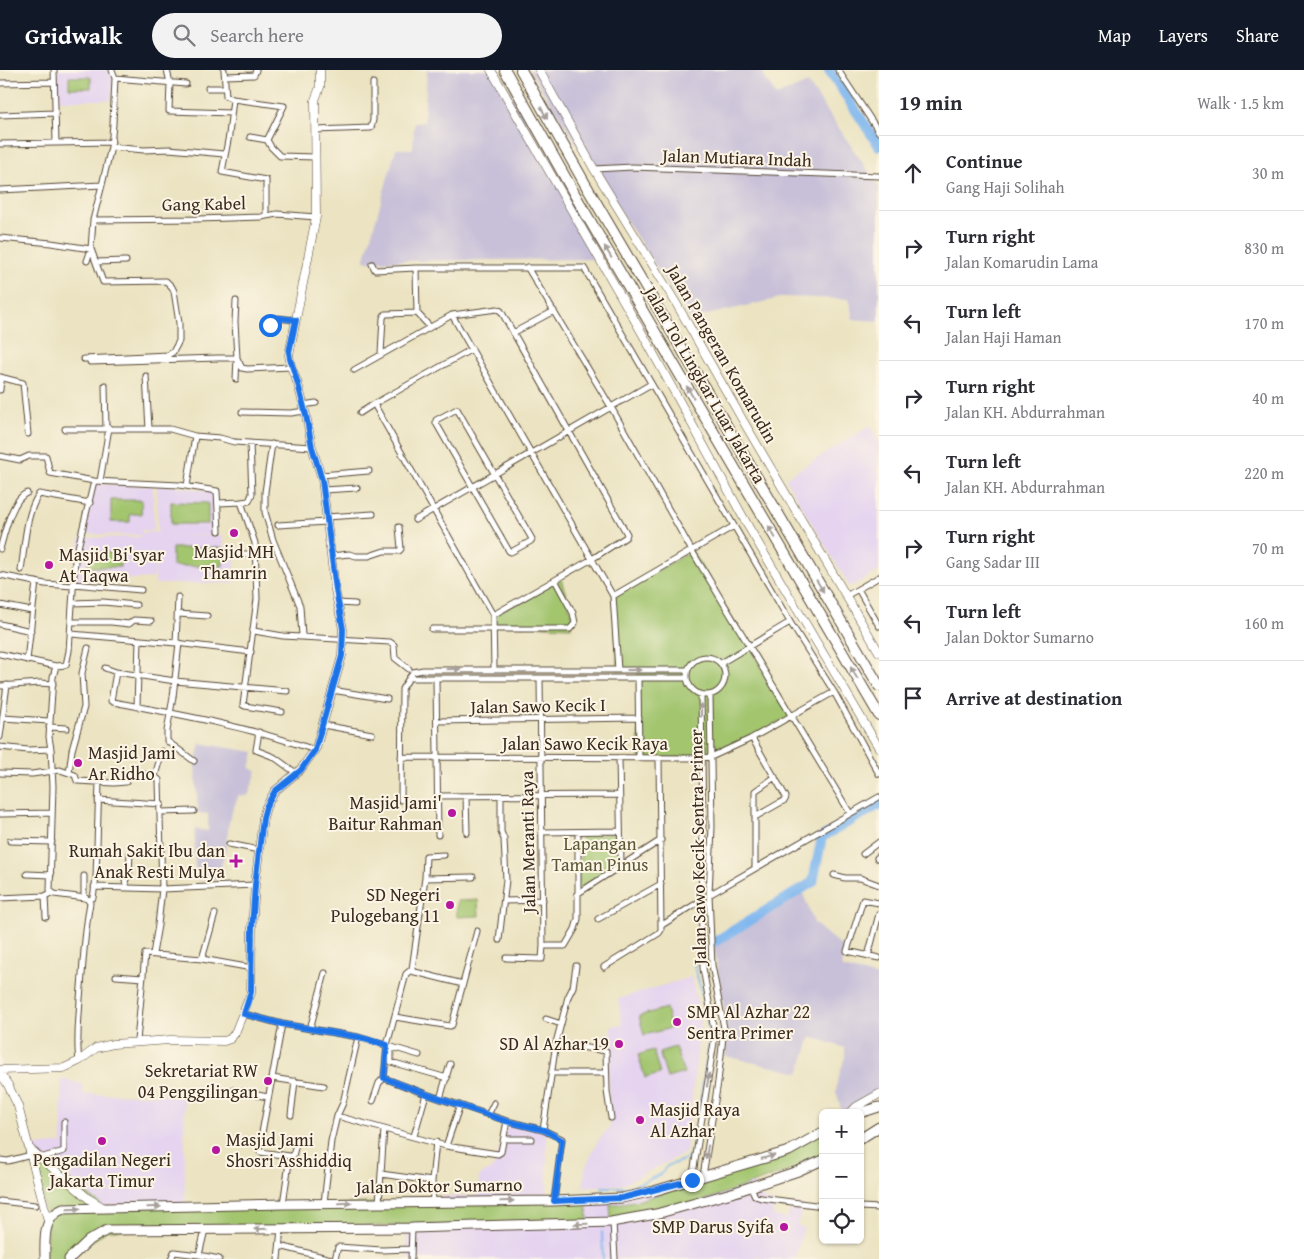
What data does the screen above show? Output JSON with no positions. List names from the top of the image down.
{
  "streets": {
    "highway": ["Jalan Tol Lingkar Luar Jakarta"],
    "main road": ["Jalan Doktor Sumarno"],
    "street": [
      "Jalan Mutiara Indah",
      "Gang Kabel",
      "Jalan Pangeran Komarudin",
      "Jalan Sawo Kecik I",
      "Jalan Sawo Kecik Raya",
      "Jalan Meranti Raya",
      "Jalan Sawo Kecik Sentra Primer"
    ]
  },
  "crossings": [
    ["Jalan Mutiara Indah", "Jalan Pangeran Komarudin"],
    ["Jalan Sawo Kecik I", "Jalan Meranti Raya"],
    ["Jalan Sawo Kecik Raya", "Jalan Meranti Raya"],
    ["Jalan Sawo Kecik Raya", "Jalan Sawo Kecik Sentra Primer"],
    ["Jalan Sawo Kecik Sentra Primer", "Jalan Doktor Sumarno"]
  ],
  "parks": ["Lapangan Taman Pinus"],
  "places": {
    "other": [
      "Masjid MH Thamrin",
      "Masjid Bi'syar At Taqwa",
      "Masjid Jami Ar Ridho",
      "Masjid Jami' Baitur Rahman",
      "SD Negeri Pulogebang 11",
      "SMP Al Azhar 22 Sentra Primer",
      "SD Al Azhar 19",
      "Sekretariat RW 04 Penggilingan",
      "Masjid Raya Al Azhar",
      "Pengadilan Negeri Jakarta Timur",
      "Masjid Jami Shosri Asshiddiq",
      "SMP Darus Syifa"
    ],
    "health": ["Rumah Sakit Ibu dan Anak Resti Mulya"]
  },
  "page": {
    "header": "Gridwalk",
    "search": "Search here",
    "nav": ["Map", "Layers", "Share"],
    "heading": ["19 min", "Walk · 1.5 km"],
    "list": [
      ["Continue", "Gang Haji Solihah", "30 m"],
      ["Turn right", "Jalan Komarudin Lama", "830 m"],
      ["Turn left", "Jalan Haji Haman", "170 m"],
      ["Turn right", "Jalan KH. Abdurrahman", "40 m"],
      ["Turn left", "Jalan KH. Abdurrahman", "220 m"],
      ["Turn right", "Gang Sadar III", "70 m"],
      ["Turn left", "Jalan Doktor Sumarno", "160 m"],
      "Arrive at destination"
    ],
    "map_buttons": ["+", "−"]
  }
}
